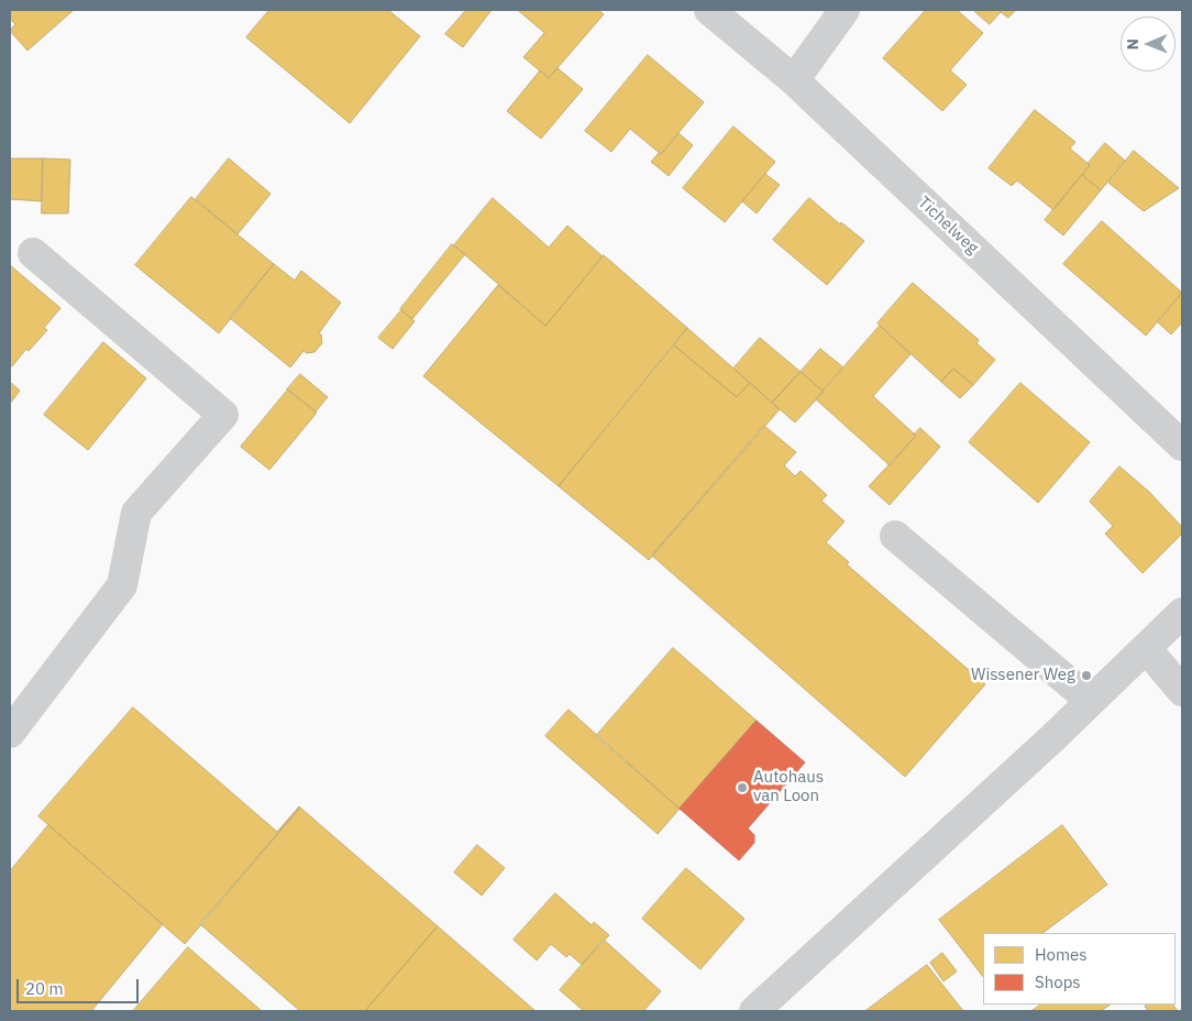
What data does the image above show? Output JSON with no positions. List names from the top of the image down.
{
  "streets": {
    "street": ["Tichelweg"]
  },
  "places": ["Wissener Weg", "Autohaus van Loon"],
  "legend": ["Homes", "Shops"],
  "scale_bar": "20 m",
  "north": "left"
}
